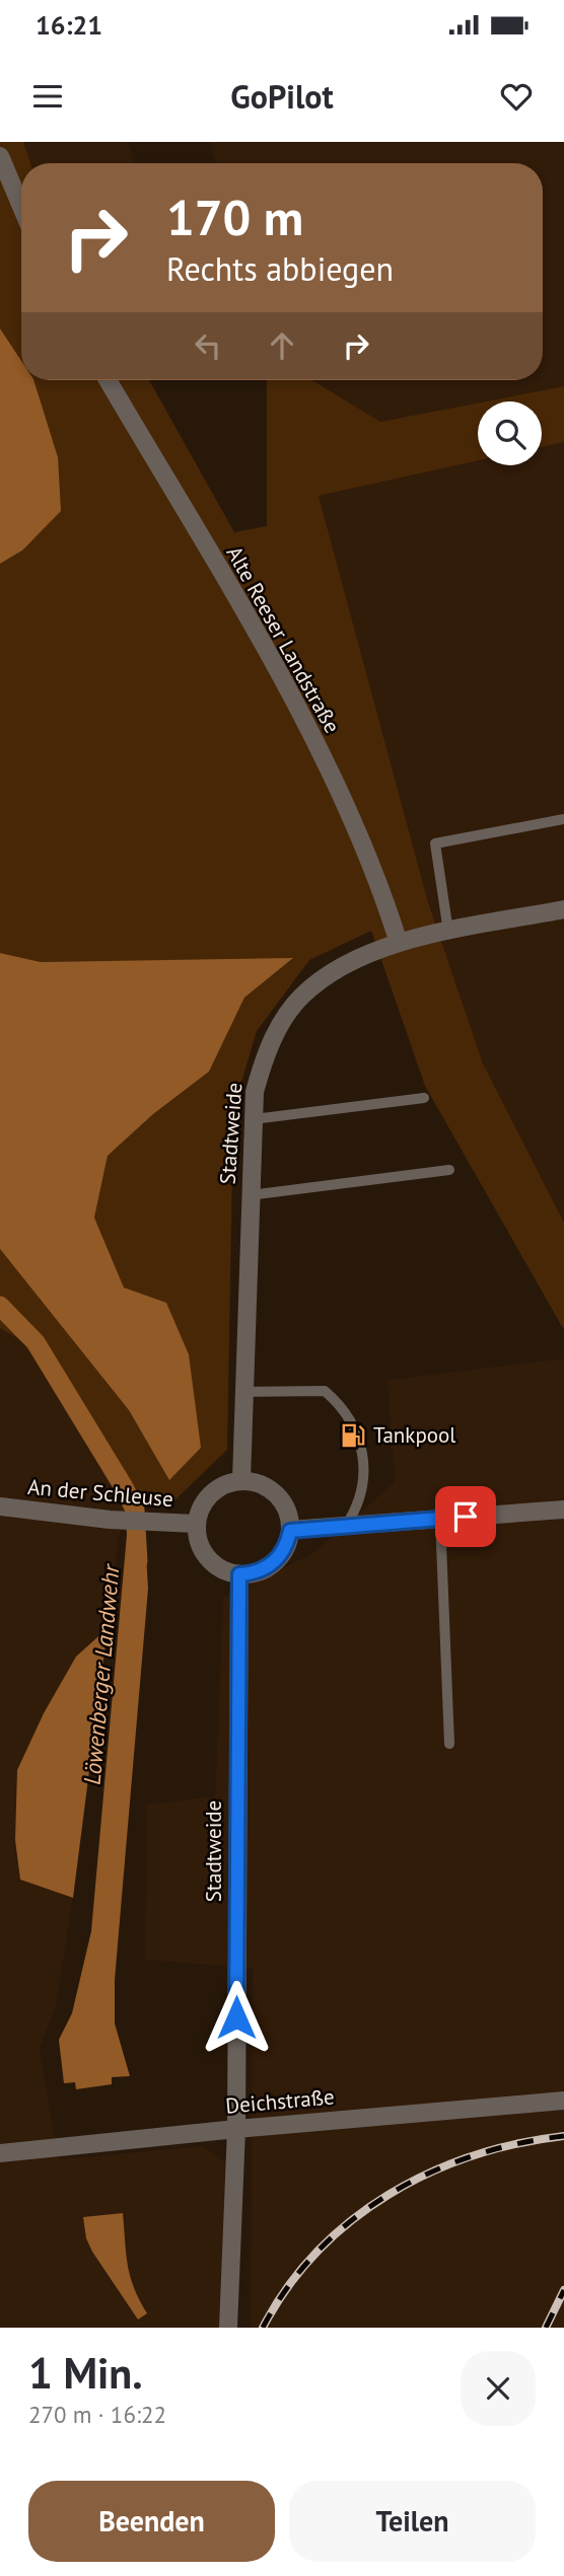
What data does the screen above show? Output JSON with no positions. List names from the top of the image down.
{
  "streets": {
    "street": [
      "Alte Reeser Landstraße",
      "Stadtweide",
      "An der Schleuse",
      "Deichstraße"
    ]
  },
  "crossings": [
    ["Alte Reeser Landstraße", "Stadtweide"],
    ["Stadtweide", "An der Schleuse"],
    ["Stadtweide", "Deichstraße"]
  ],
  "water": ["Löwenberger Landwehr"],
  "places": {
    "fuel station": ["Tankpool"]
  },
  "page": {
    "status": "16:21",
    "header": "GoPilot",
    "turn": ["170 m", "Rechts abbiegen"],
    "heading": ["1 Min.", "270 m · 16:22"],
    "buttons": ["Beenden", "Teilen"]
  }
}
